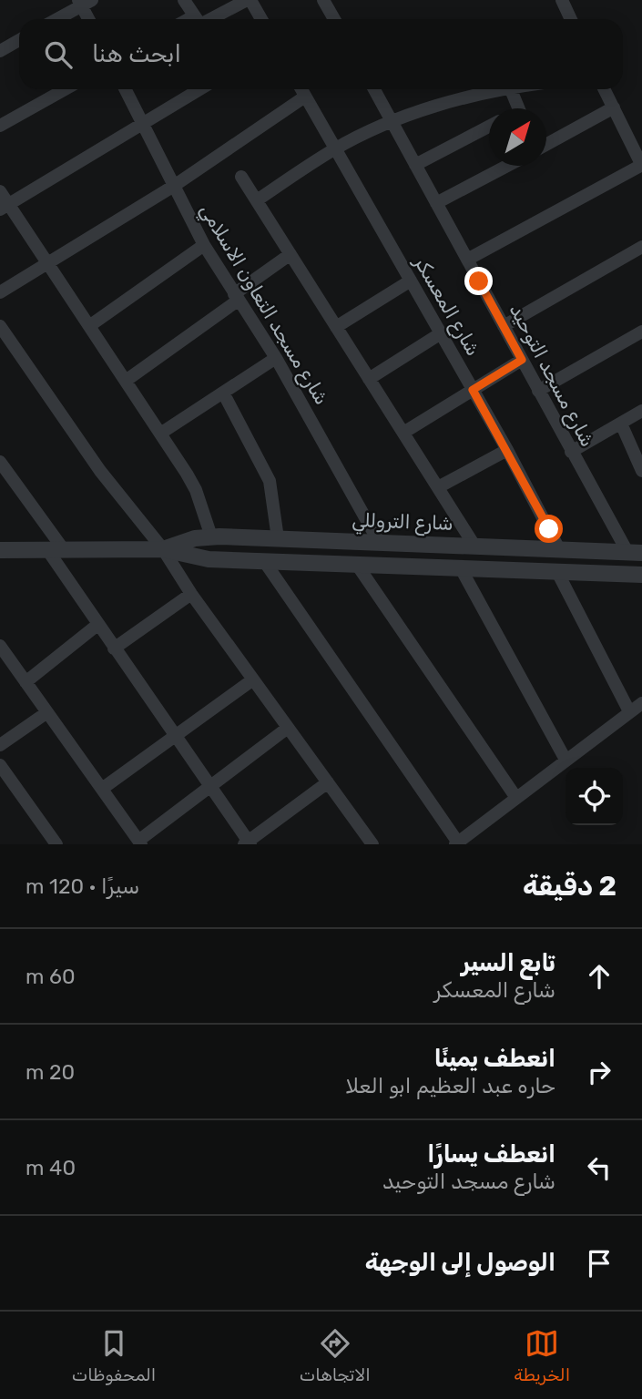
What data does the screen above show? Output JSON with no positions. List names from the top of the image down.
{
  "streets": {
    "street": [
      "شارع مسجد التعاون الاسلامي",
      "شارع المعسكر",
      "شارع مسجد التوحيد",
      "شارع التروللي"
    ]
  },
  "crossings": [
    ["شارع مسجد التعاون الاسلامي", "شارع التروللي"],
    ["شارع المعسكر", "شارع التروللي"],
    ["شارع مسجد التوحيد", "شارع التروللي"]
  ],
  "north": "top right",
  "page": {
    "search": "ابحث هنا",
    "heading": ["2 دقيقة", "سيرًا · 120 m"],
    "list": [
      ["تابع السير", "شارع المعسكر", "60 m"],
      ["انعطف يمينًا", "حاره عبد العظيم ابو العلا", "20 m"],
      ["انعطف يسارًا", "شارع مسجد التوحيد", "40 m"],
      "الوصول إلى الوجهة"
    ],
    "nav": ["الخريطة", "الاتجاهات", "المحفوظات"]
  }
}
